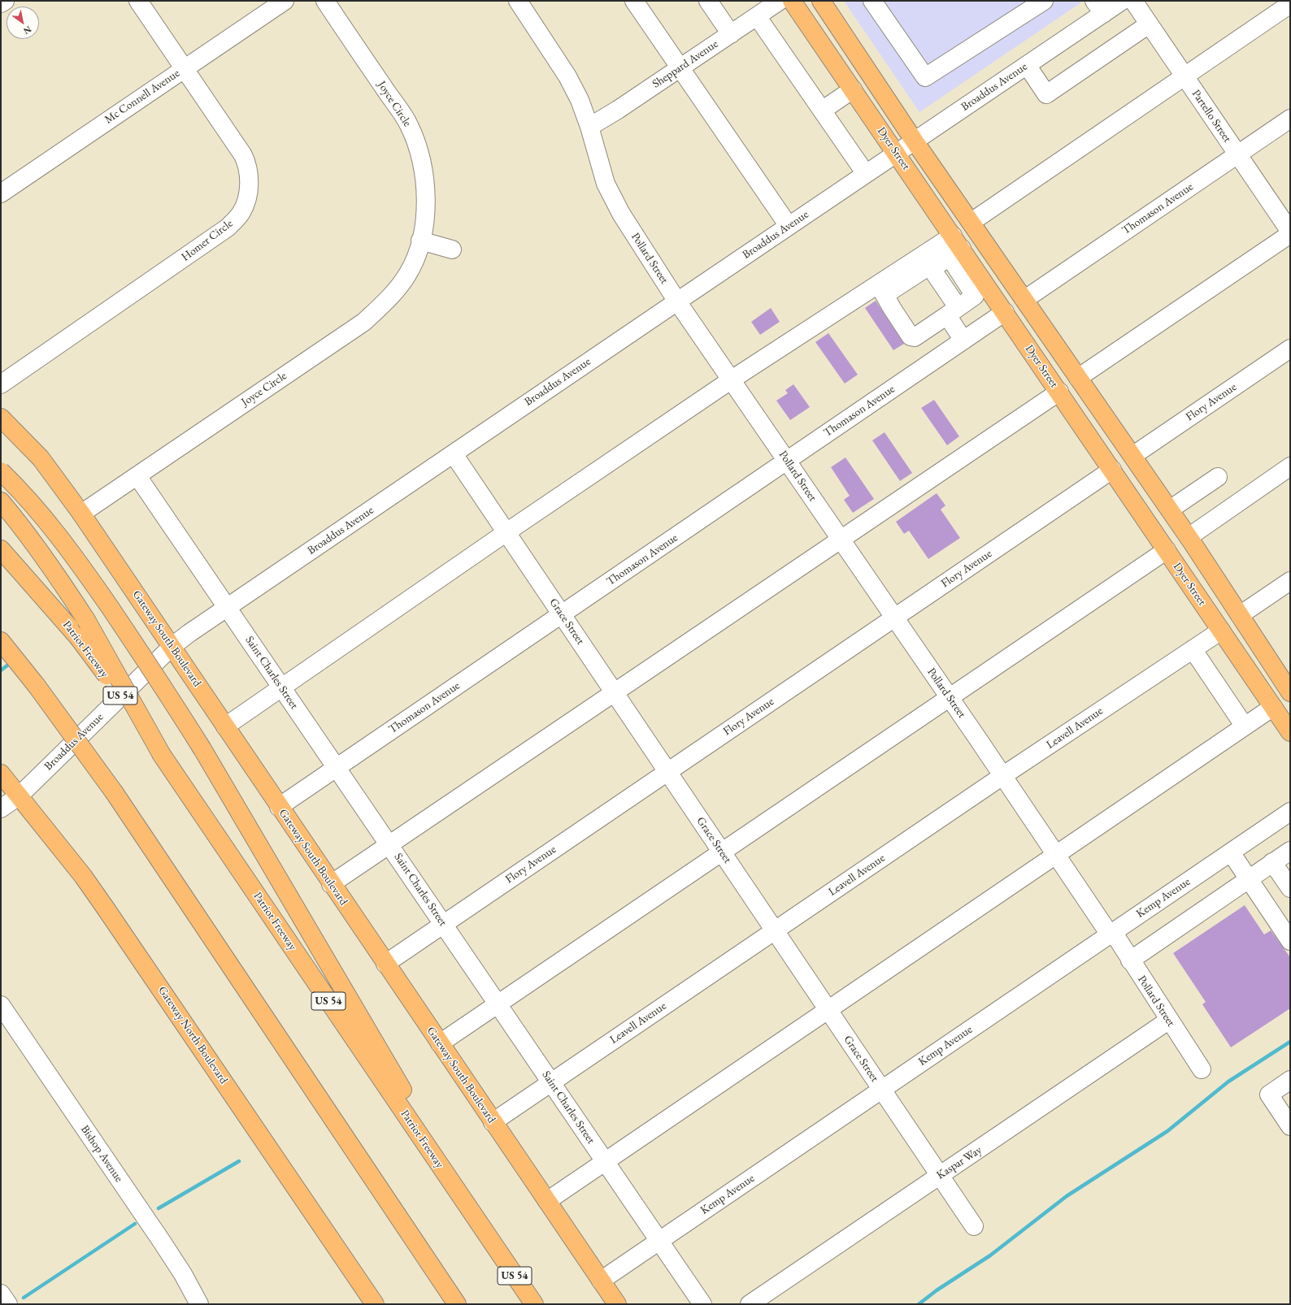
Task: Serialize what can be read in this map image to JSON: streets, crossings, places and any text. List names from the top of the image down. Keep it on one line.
{"streets":{"main road":["Dyer Street","Gateway South Boulevard","Patriot Freeway","US 54","Gateway North Boulevard"],"street":["Sheppard Avenue","Broaddus Avenue","Mc Connell Avenue","Joyce Circle","Partello Street","Thomason Avenue","Homer Circle","Pollard Street","Flory Avenue","Grace Street","Saint Charles Street","Leavell Avenue","Kemp Avenue","Bishop Avenue","Kaspar Way"]},"crossings":[["Sheppard Avenue","Pollard Street"],["Broaddus Avenue","Dyer Street"],["Broaddus Avenue","Pollard Street"],["Broaddus Avenue","Grace Street"],["Broaddus Avenue","Gateway South Boulevard"],["Broaddus Avenue","Saint Charles Street"],["Broaddus Avenue","Gateway North Boulevard"],["Mc Connell Avenue","Homer Circle"],["Joyce Circle","Gateway South Boulevard"],["Joyce Circle","Saint Charles Street"],["Partello Street","Thomason Avenue"],["Dyer Street","Thomason Avenue"],["Dyer Street","Flory Avenue"],["Dyer Street","Leavell Avenue"],["Thomason Avenue","Pollard Street"],["Thomason Avenue","Grace Street"],["Thomason Avenue","Gateway South Boulevard"],["Thomason Avenue","Saint Charles Street"],["Pollard Street","Flory Avenue"],["Pollard Street","Leavell Avenue"],["Pollard Street","Kemp Avenue"],["Pollard Street","Kaspar Way"],["Flory Avenue","Grace Street"],["Flory Avenue","Gateway South Boulevard"],["Flory Avenue","Saint Charles Street"],["Grace Street","Leavell Avenue"],["Grace Street","Kemp Avenue"],["Grace Street","Kaspar Way"],["Gateway South Boulevard","Leavell Avenue"],["Gateway South Boulevard","Kemp Avenue"],["Saint Charles Street","Leavell Avenue"],["Saint Charles Street","Kemp Avenue"]],"north":"bottom right"}
